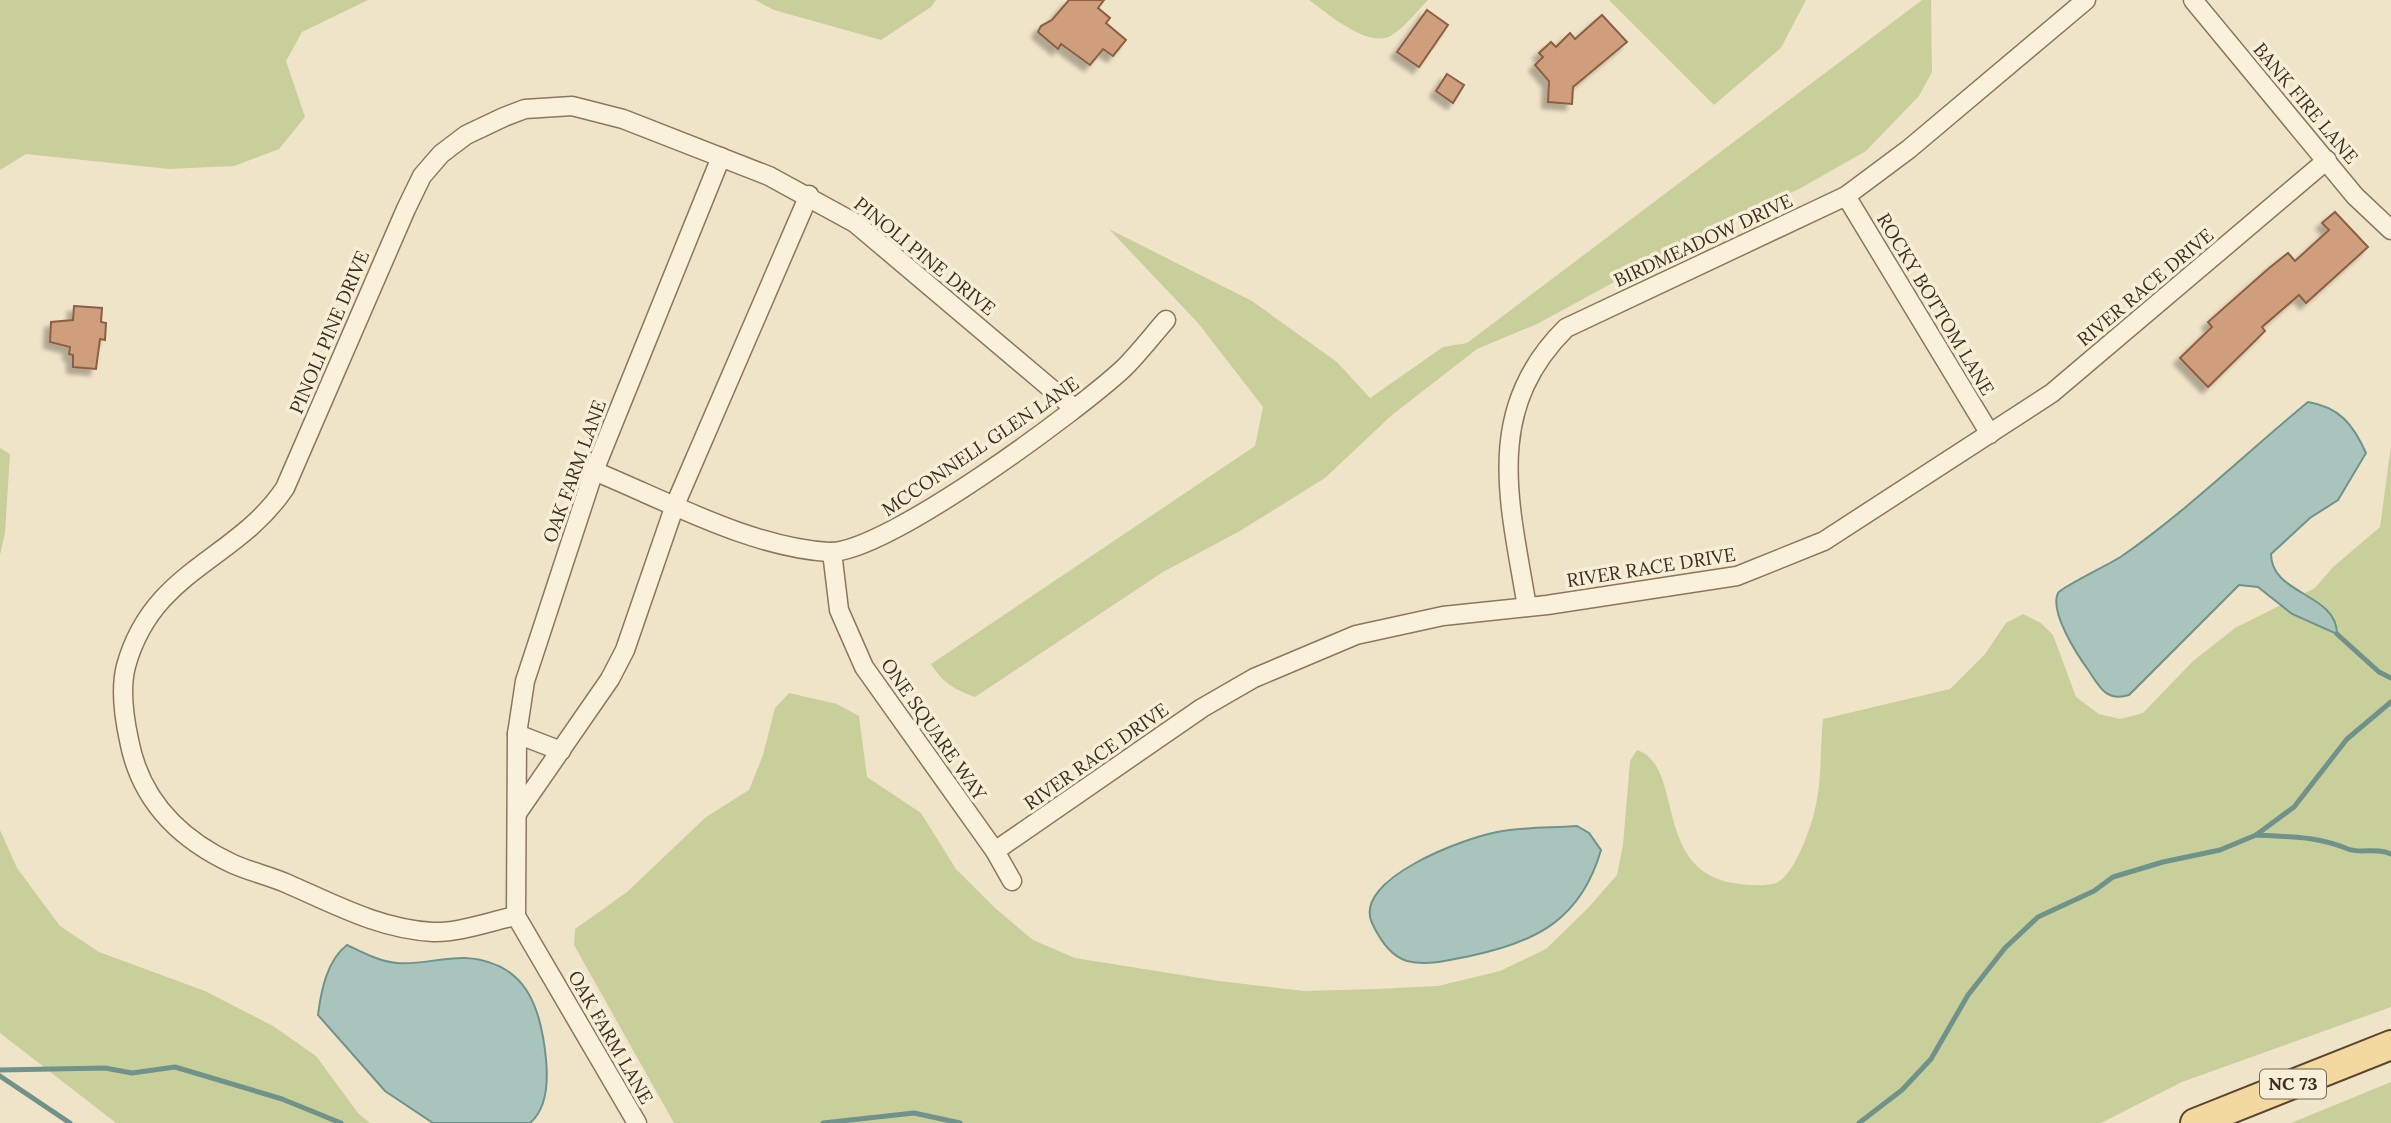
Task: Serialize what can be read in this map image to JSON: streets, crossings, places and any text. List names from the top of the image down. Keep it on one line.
{"streets":{"main road":["NC 73"],"street":["BANK FIRE LANE","BIRDMEADOW DRIVE","PINOLI PINE DRIVE","RIVER RACE DRIVE","ROCKY BOTTOM LANE","MCCONNELL GLEN LANE","OAK FARM LANE","ONE SQUARE WAY"]},"crossings":[["BANK FIRE LANE","RIVER RACE DRIVE"],["BIRDMEADOW DRIVE","RIVER RACE DRIVE"],["BIRDMEADOW DRIVE","ROCKY BOTTOM LANE"],["PINOLI PINE DRIVE","MCCONNELL GLEN LANE"],["PINOLI PINE DRIVE","OAK FARM LANE"],["RIVER RACE DRIVE","ROCKY BOTTOM LANE"],["RIVER RACE DRIVE","ONE SQUARE WAY"],["MCCONNELL GLEN LANE","OAK FARM LANE"],["MCCONNELL GLEN LANE","ONE SQUARE WAY"]]}
